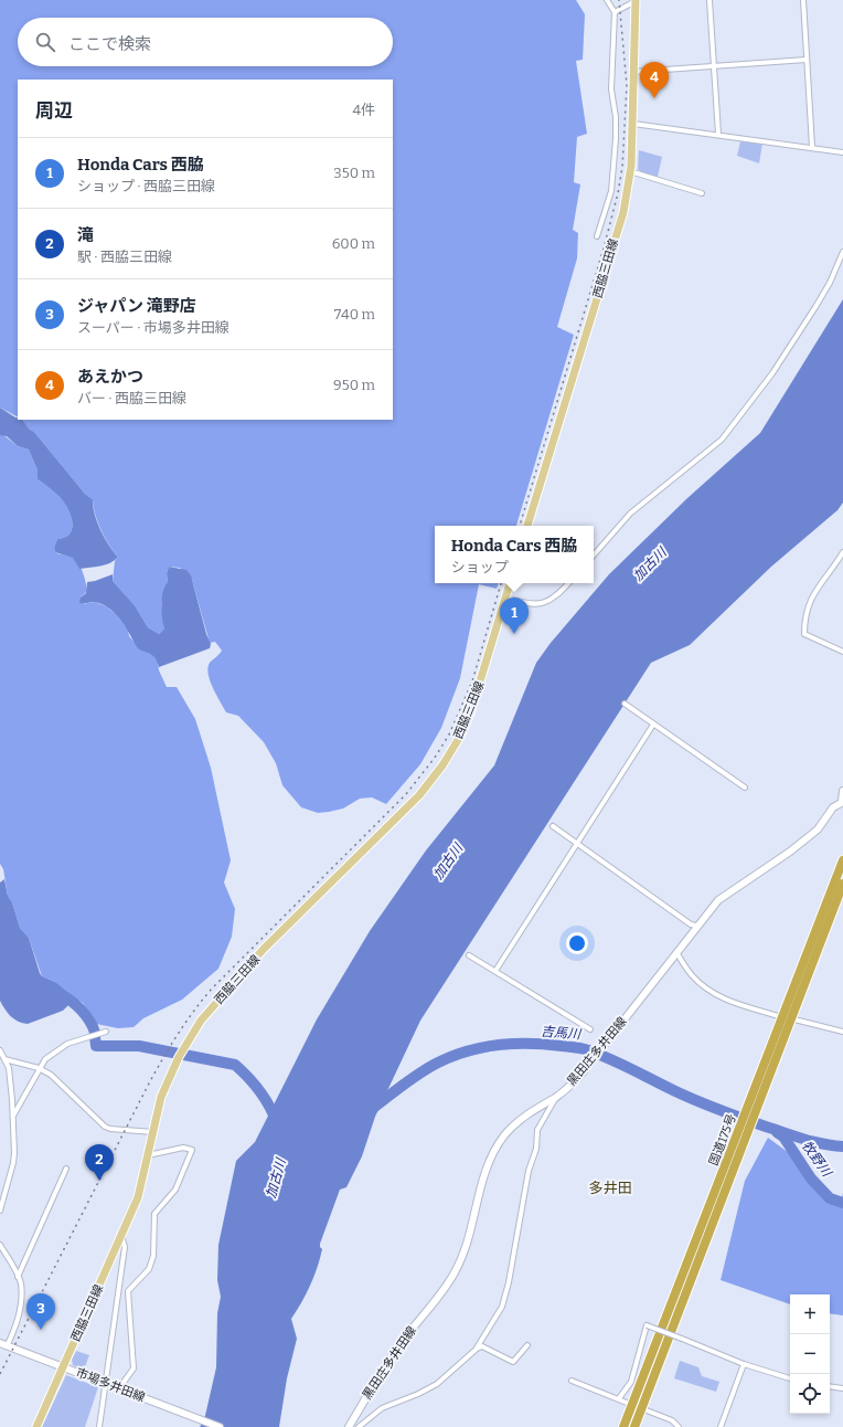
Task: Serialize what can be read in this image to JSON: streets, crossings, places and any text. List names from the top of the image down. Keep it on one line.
{"streets":{"highway":["国道175号"],"main road":["西脇三田線","黒田庄多井田線","市場多井田線"]},"crossings":[["西脇三田線","市場多井田線"]],"districts":["多井田"],"water":["加古川","吉馬川","牧野川"],"page":{"search":"ここで検索","pins":["4","1","2","3"],"heading":["周辺","4件"],"list":[{"mark":"1","name":"Honda Cars 西脇","note":"ショップ · 西脇三田線","value":"350 m"},{"mark":"2","name":"滝","note":"駅 · 西脇三田線","value":"600 m"},{"mark":"3","name":"ジャパン 滝野店","note":"スーパー · 市場多井田線","value":"740 m"},{"mark":"4","name":"あえかつ","note":"バー · 西脇三田線","value":"950 m"}],"popup":["Honda Cars 西脇","ショップ"],"map_buttons":["+","−"]}}
